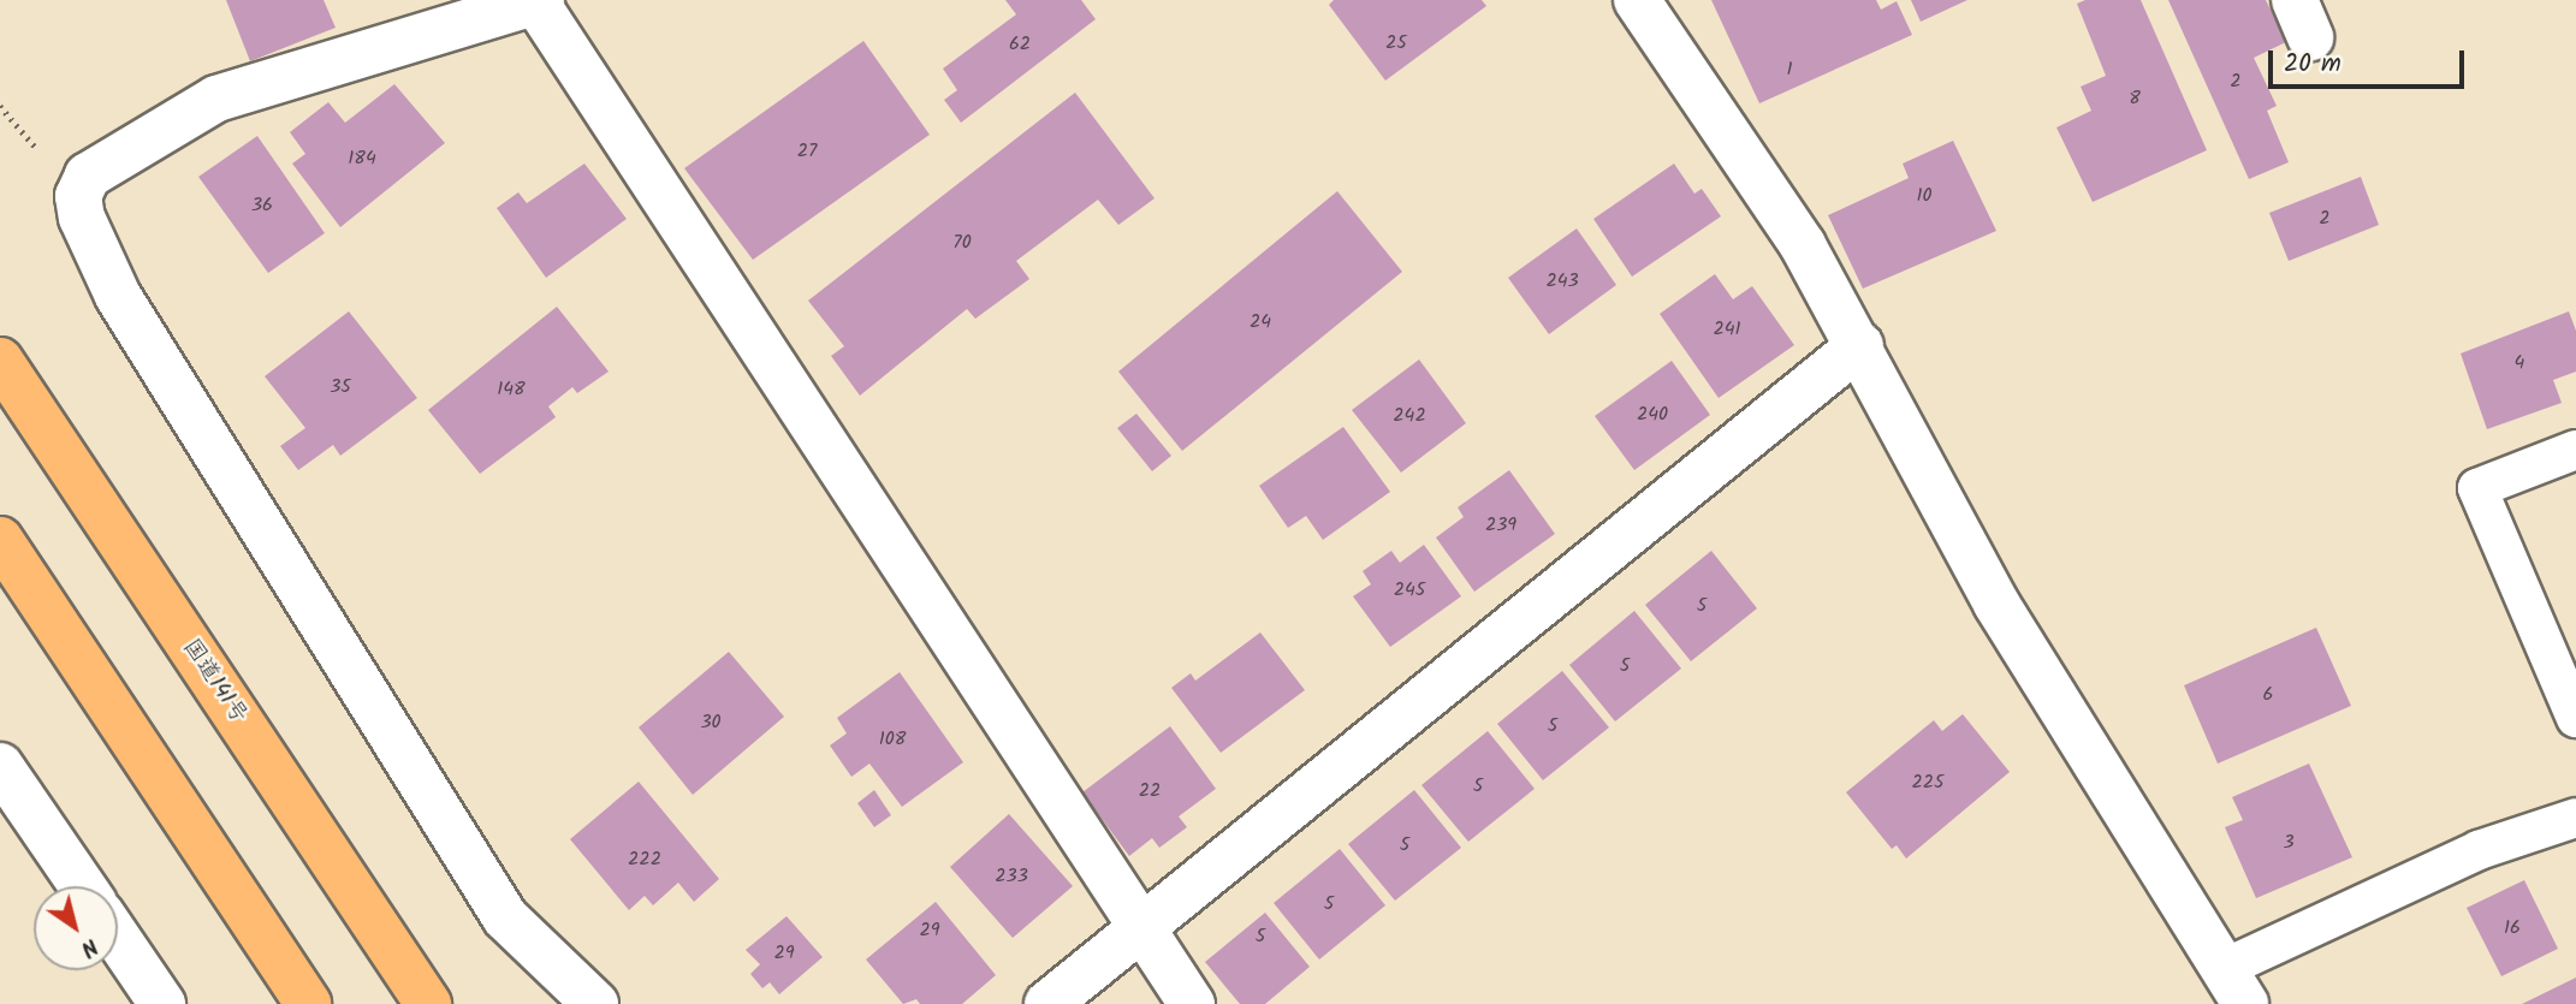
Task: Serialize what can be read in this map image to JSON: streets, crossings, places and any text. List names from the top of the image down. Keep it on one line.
{"streets":{"highway":["国道141号"]},"house_numbers":["25","62","1","2","8","27","184","10","36","2","70","243","24","241","4","35","148","240","242","239","245","5","5","6","30","5","108","225","5","22","3","5","222","233","5","16","29","5","29"],"scale_bar":"20 m","north":"bottom right"}
